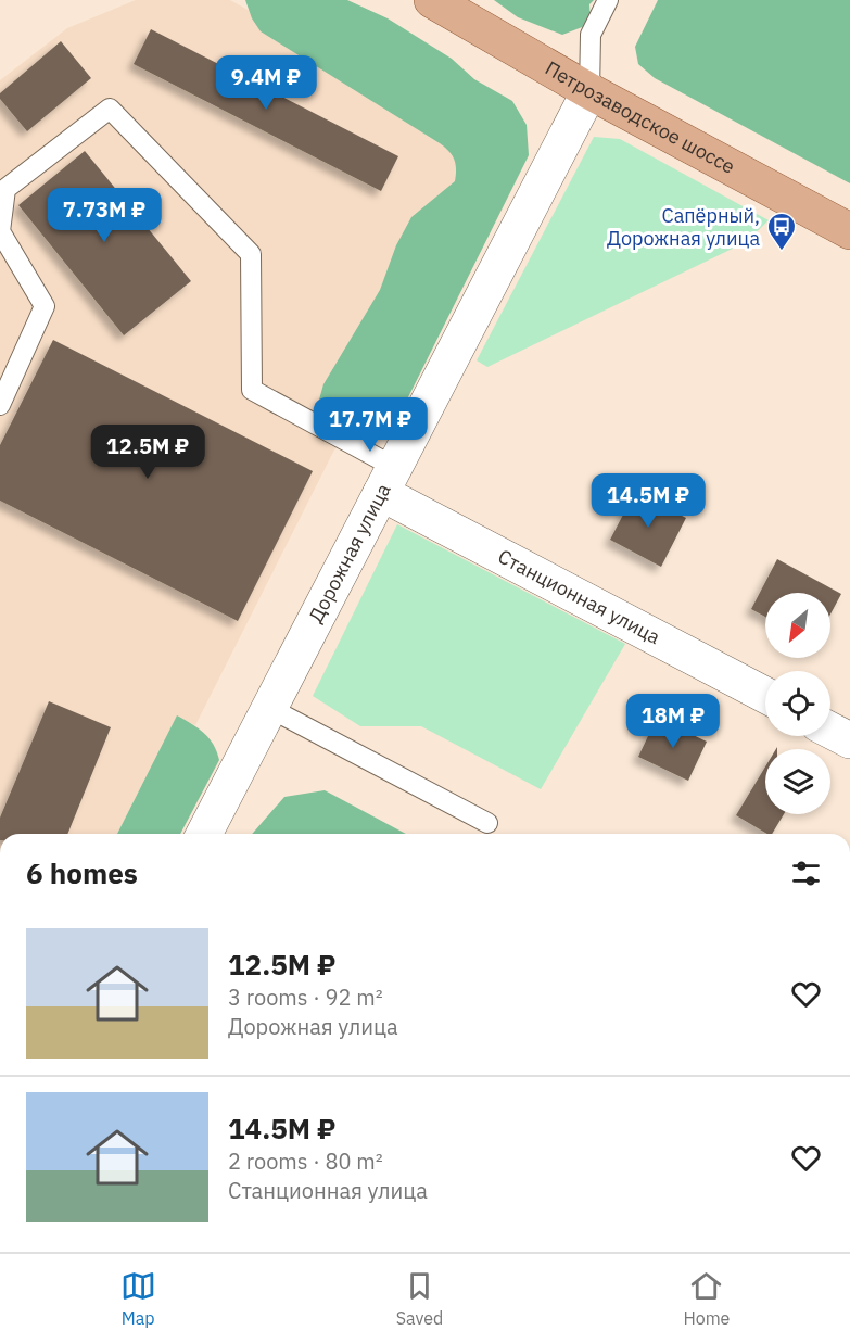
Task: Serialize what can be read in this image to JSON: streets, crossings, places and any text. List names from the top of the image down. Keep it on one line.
{"streets":{"main road":["Петрозаводское шоссе"],"street":["Дорожная улица","Станционная улица"]},"crossings":[["Петрозаводское шоссе","Дорожная улица"],["Дорожная улица","Станционная улица"]],"places":{"bus stop":["Сапёрный, Дорожная улица"]},"north":"bottom left","page":{"price":["9.4M ₽","7.73M ₽","17.7M ₽","12.5M ₽","14.5M ₽","18M ₽"],"heading":"6 homes","list":[{"name":"12.5M ₽","note":"3 rooms · 92 m² · Дорожная улица"},{"name":"14.5M ₽","note":"2 rooms · 80 m² · Станционная улица"}],"tabs":["Map","Saved","Home"]}}
